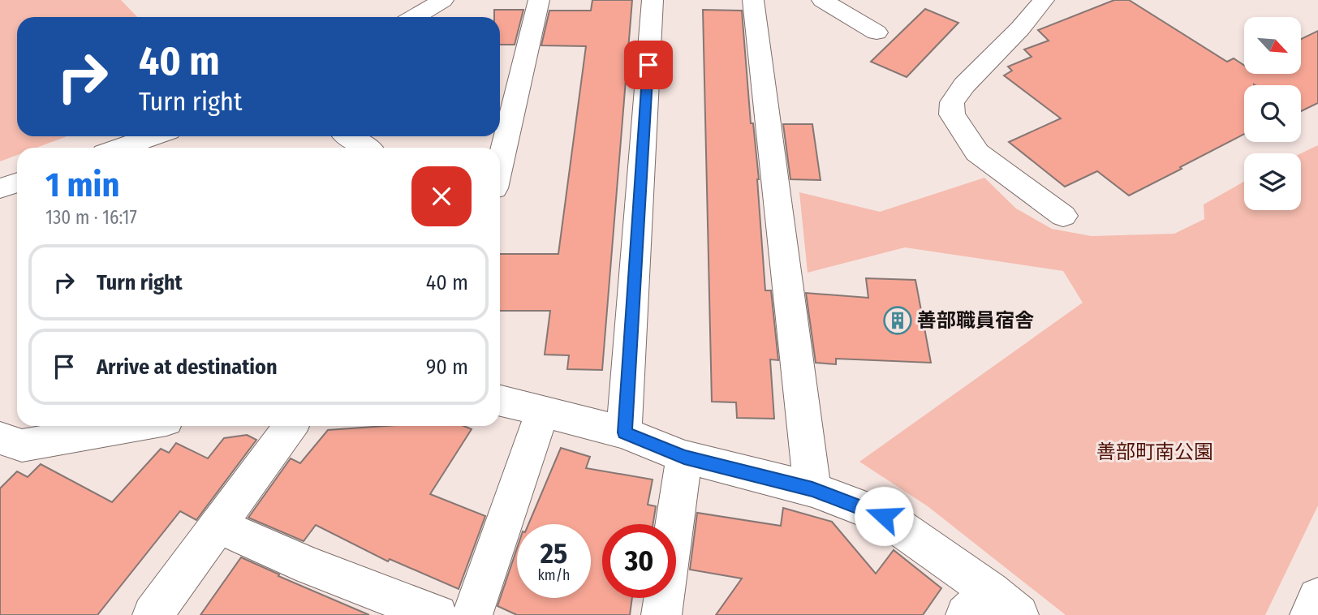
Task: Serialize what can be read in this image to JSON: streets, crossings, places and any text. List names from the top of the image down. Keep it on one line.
{"parks":["善部町南公園"],"places":{"building":["善部職員宿舎"]},"north":"bottom right","page":{"turn":["40 m","Turn right"],"heading":["1 min","130 m · 16:17"],"list":[{"name":"Turn right","value":"40 m"},{"name":"Arrive at destination","value":"90 m"}],"speed":"25 km/h","limit":"30"}}
